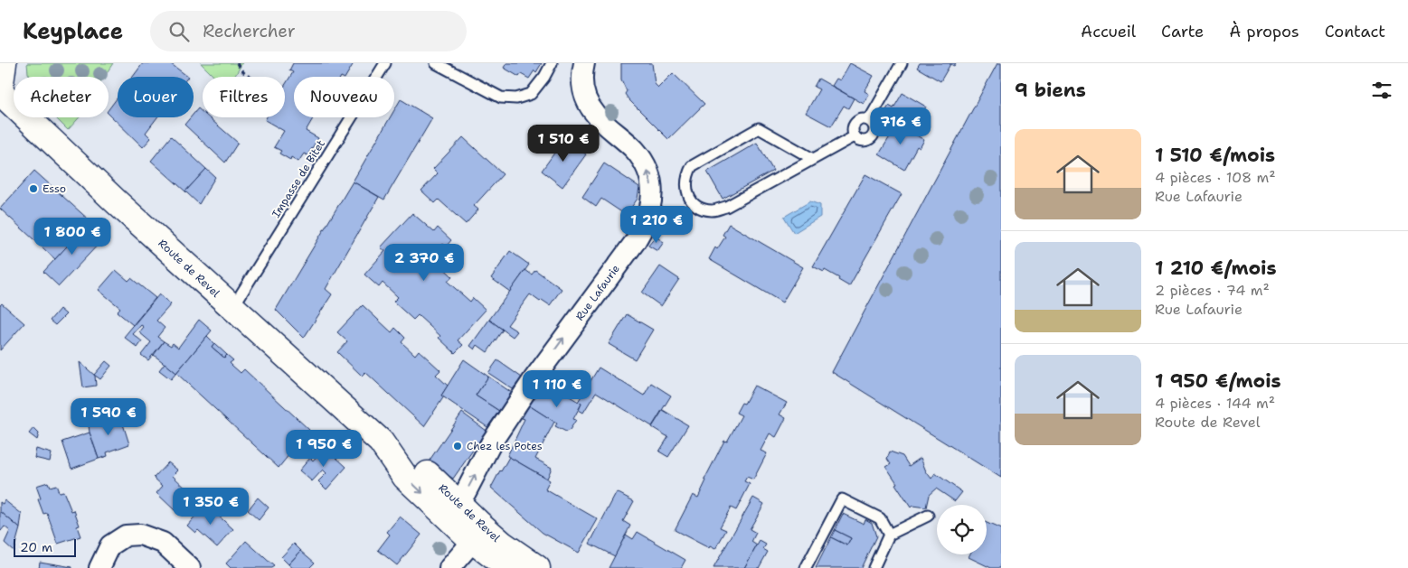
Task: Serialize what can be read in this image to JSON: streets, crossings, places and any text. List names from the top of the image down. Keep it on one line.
{"streets":{"main road":["Route de Revel"],"street":["Rue Lafaurie"],"lane":["Impasse de Bitet"]},"crossings":[["Impasse de Bitet","Route de Revel"],["Route de Revel","Rue Lafaurie"]],"one_way":["Rue Lafaurie"],"places":["Esso","Chez les Potes"],"scale_bar":"20 m","page":{"header":"Keyplace","search":"Rechercher","nav":["Accueil","Carte","À propos","Contact"],"heading":"9 biens","chip":["Acheter","Louer","Filtres","Nouveau"],"price":["716 €","1 510 €","1 210 €","1 800 €","2 370 €","1 110 €","1 590 €","1 950 €","1 350 €"],"list":[{"name":"1 510 €/mois","note":"4 pièces · 108 m² · Rue Lafaurie"},{"name":"1 210 €/mois","note":"2 pièces · 74 m² · Rue Lafaurie"},{"name":"1 950 €/mois","note":"4 pièces · 144 m² · Route de Revel"}],"scale":"20 m"}}
